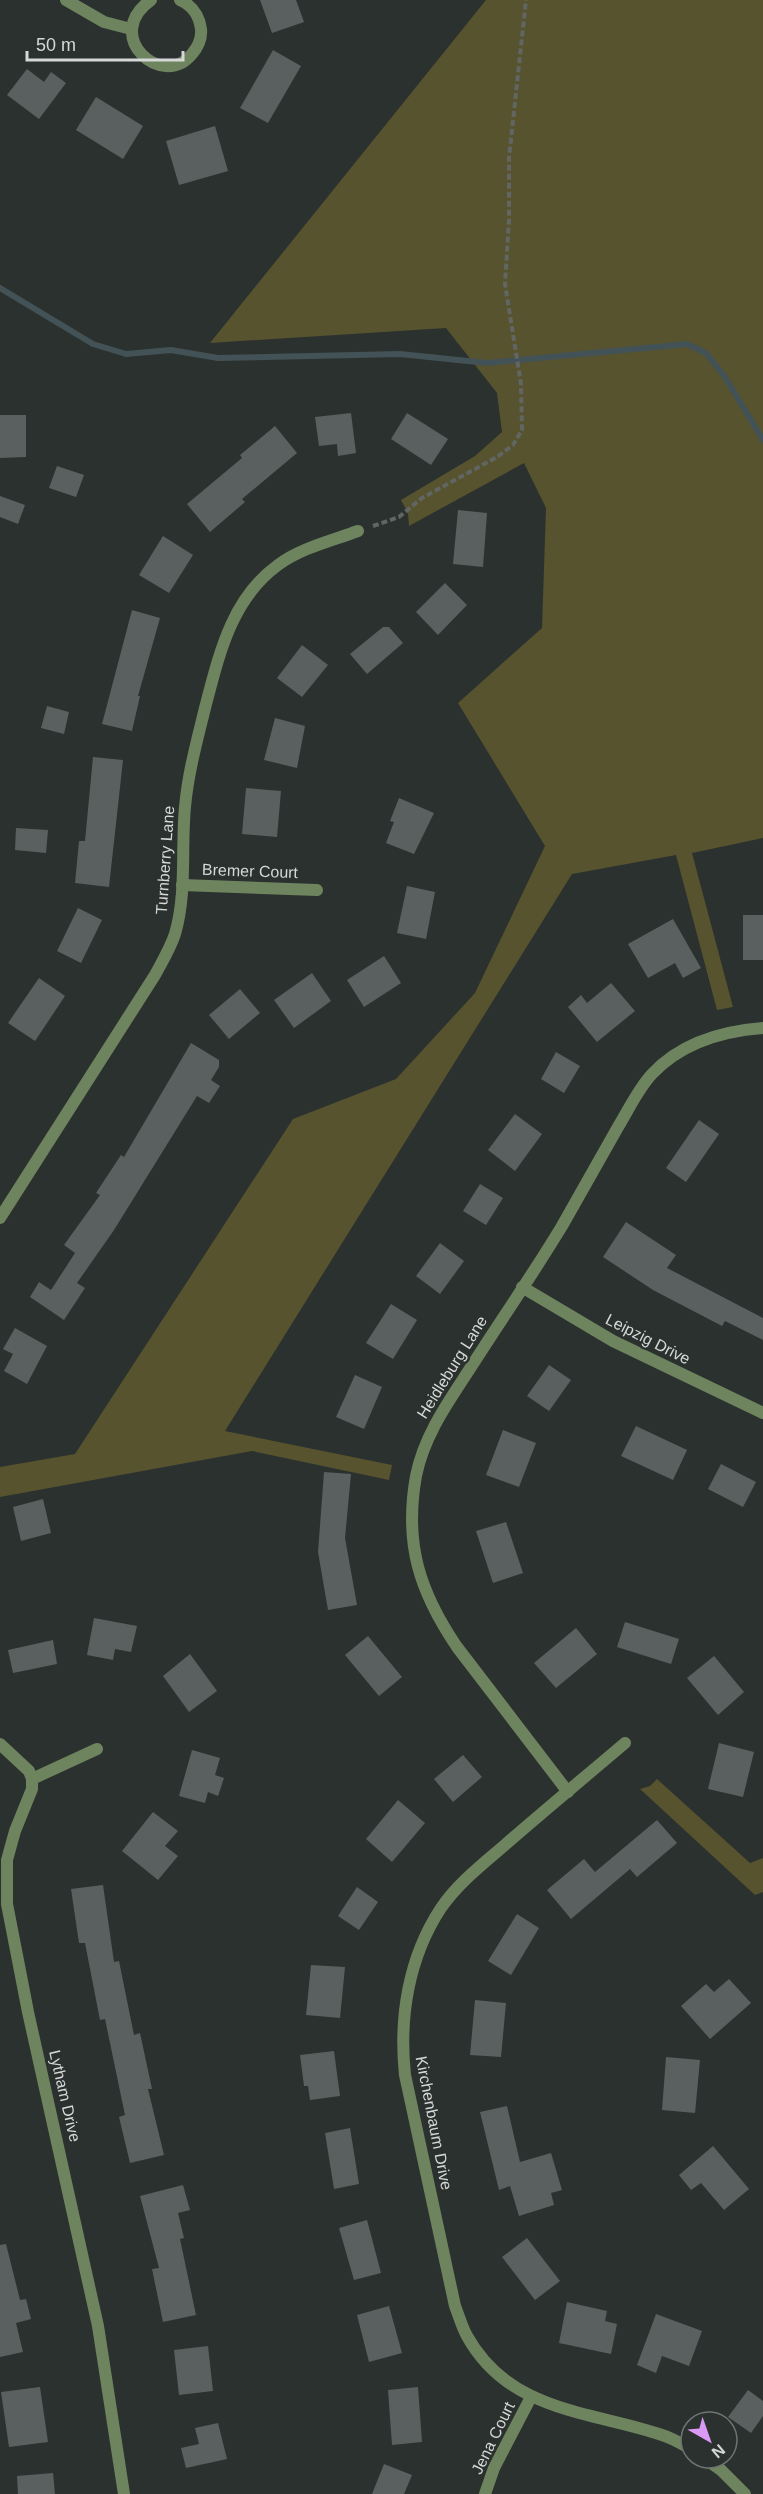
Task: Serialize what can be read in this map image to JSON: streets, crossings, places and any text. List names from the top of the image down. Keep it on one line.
{"streets":{"street":["Turnberry Lane","Bremer Court","Leipzig Drive","Heidleburg Lane","Lytham Drive","Kirchenbaum Drive","Jena Court"]},"crossings":[["Turnberry Lane","Bremer Court"],["Leipzig Drive","Heidleburg Lane"],["Heidleburg Lane","Kirchenbaum Drive"],["Kirchenbaum Drive","Jena Court"]],"scale_bar":"50 m","north":"bottom right"}
